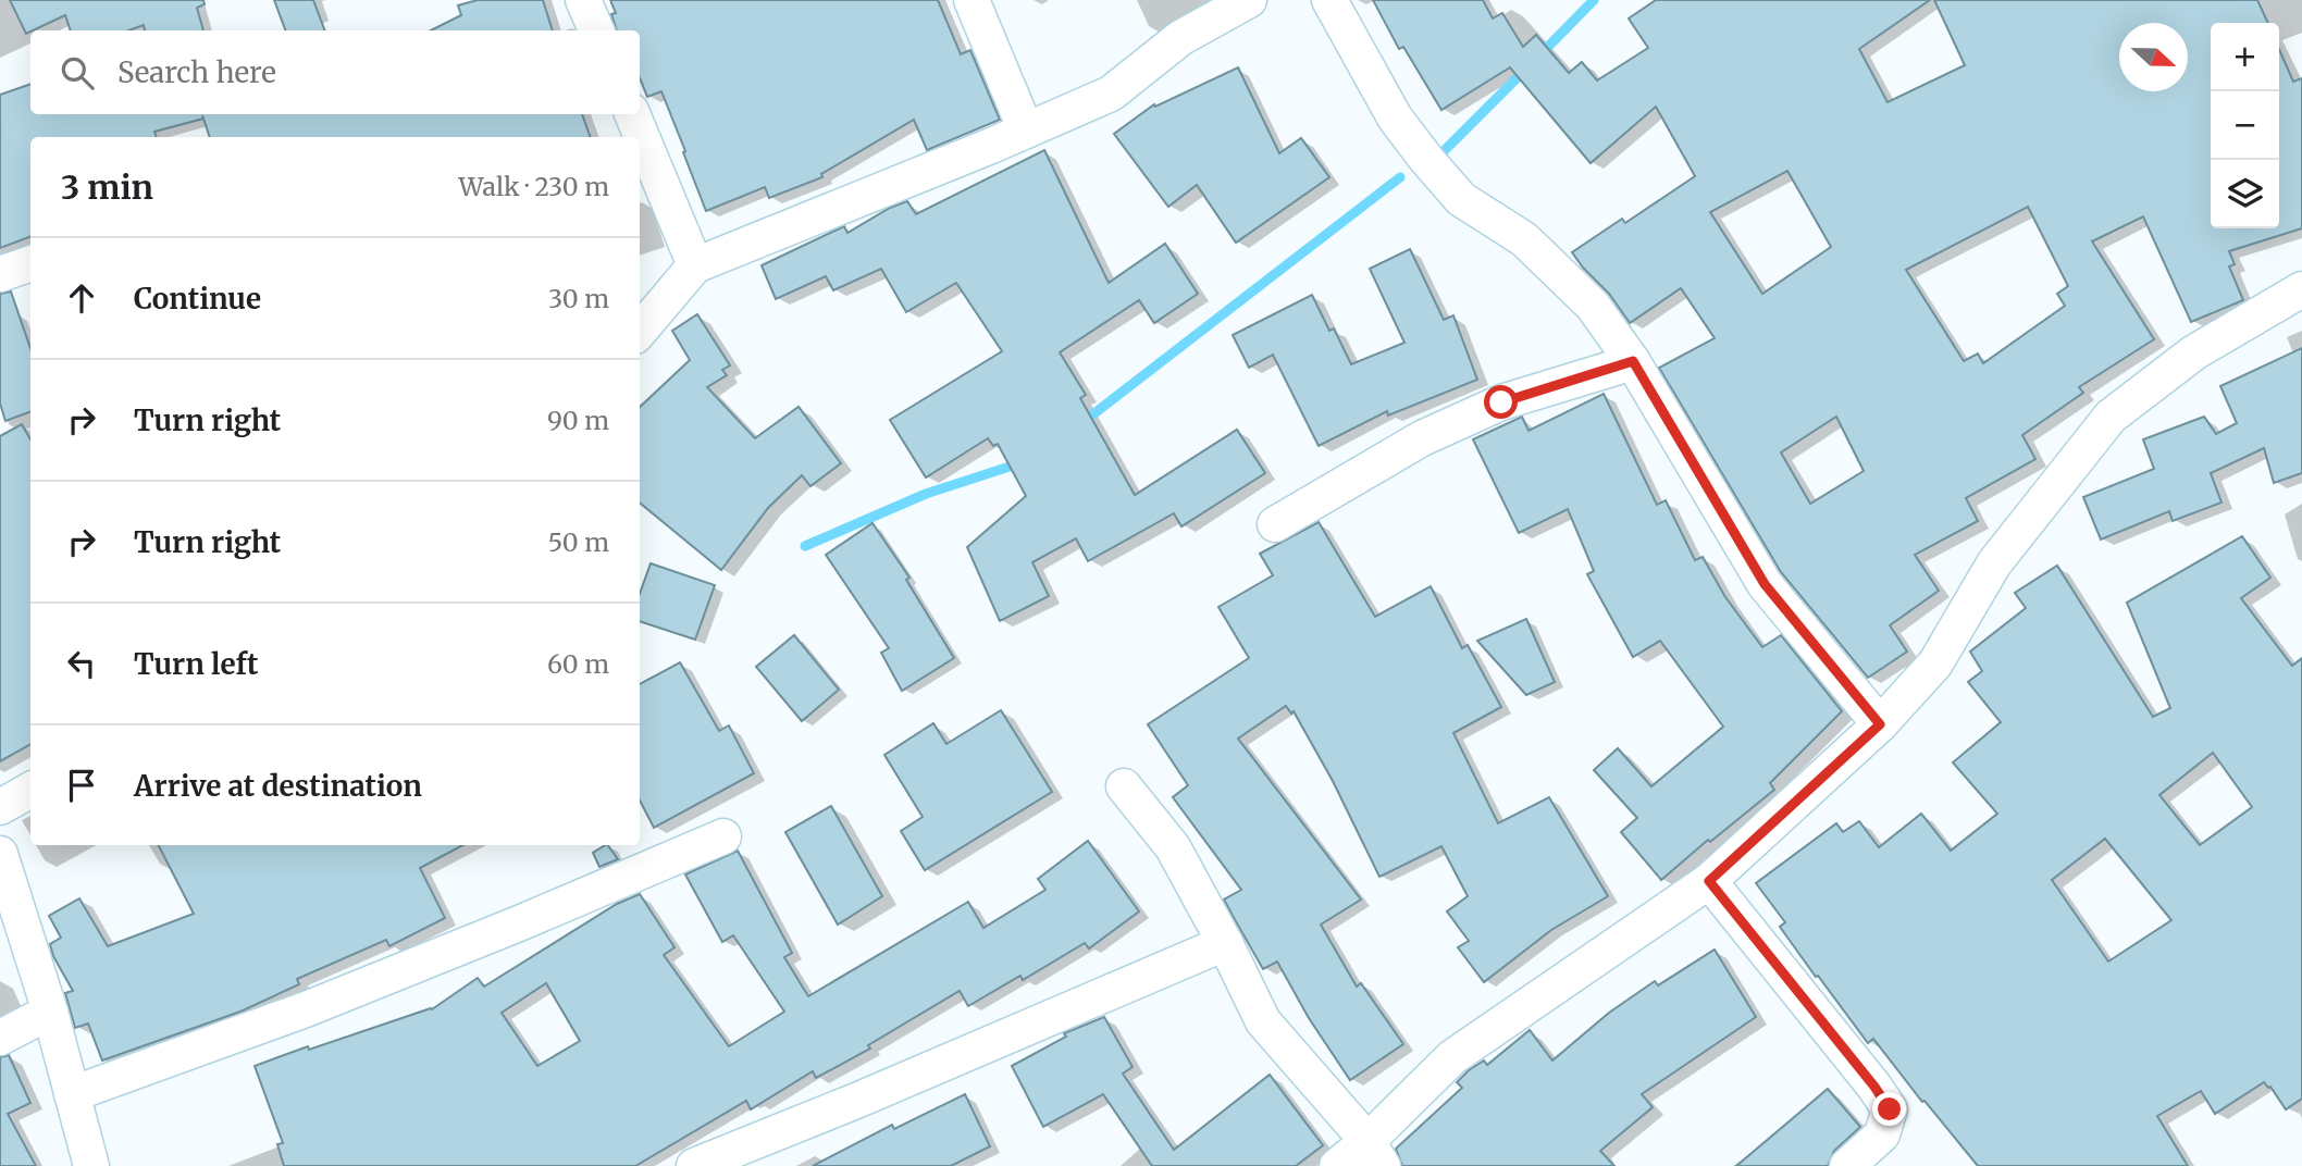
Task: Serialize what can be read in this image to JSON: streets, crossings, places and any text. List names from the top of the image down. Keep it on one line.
{"north":"right","page":{"map_buttons":["+","−"],"search":"Search here","heading":["3 min","Walk · 230 m"],"list":[["Continue","30 m"],["Turn right","90 m"],["Turn right","50 m"],["Turn left","60 m"],"Arrive at destination"]}}
